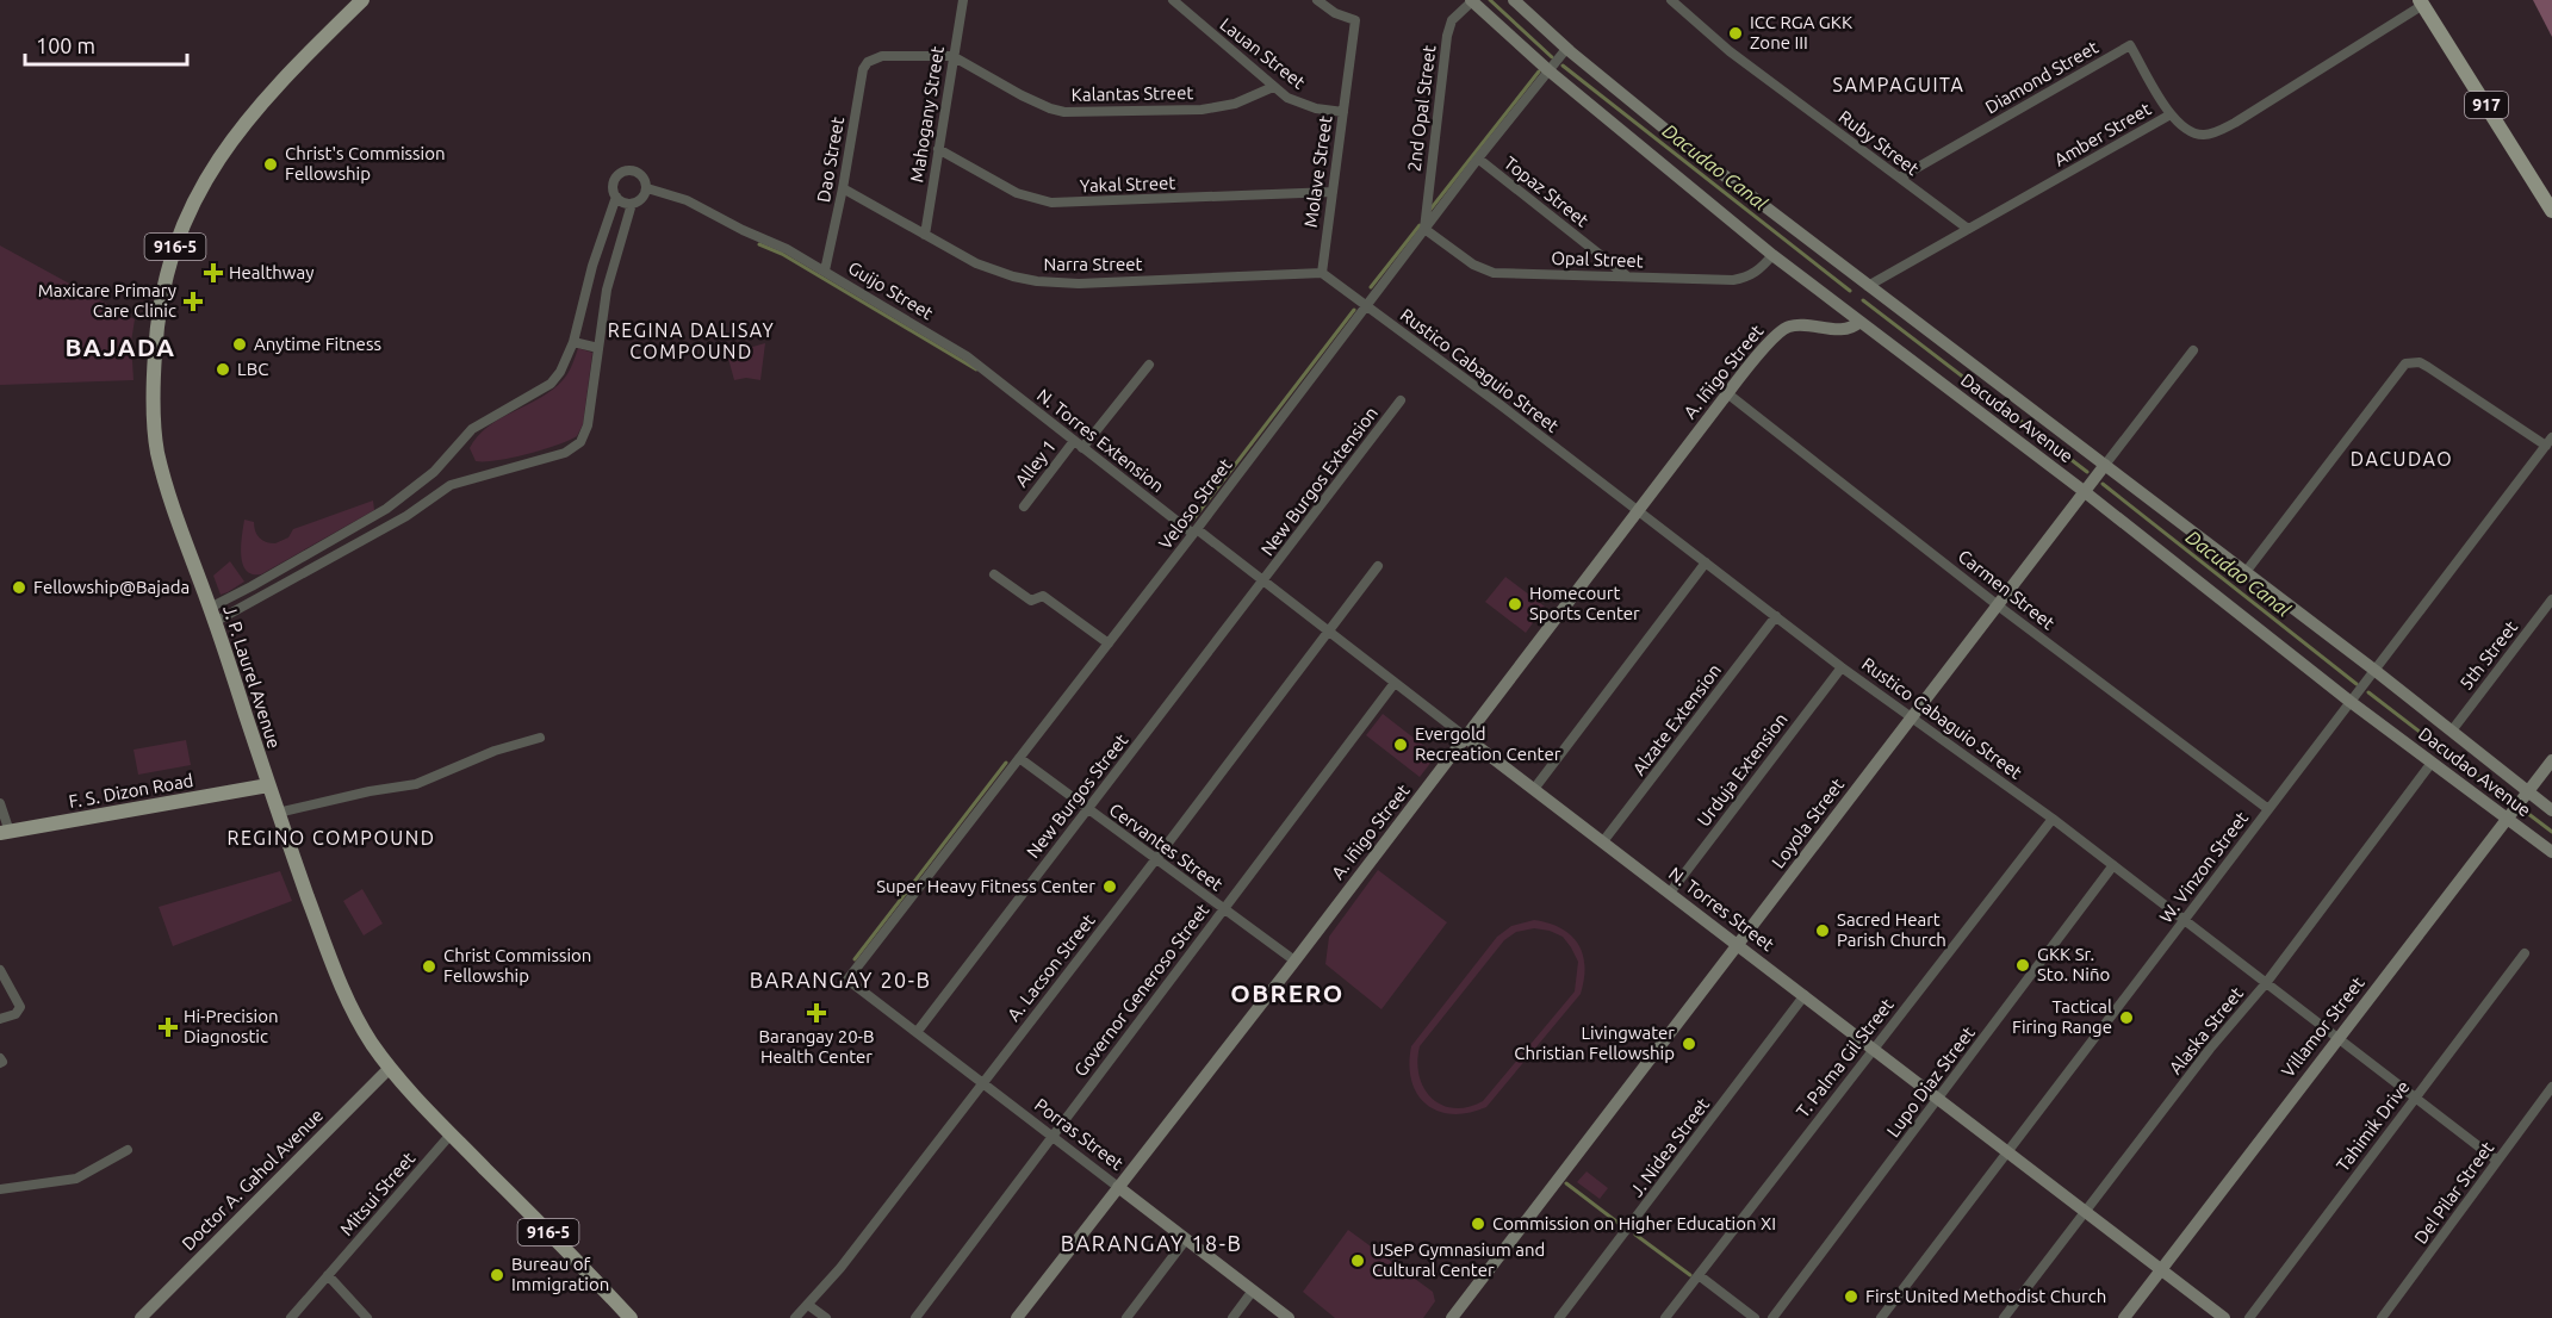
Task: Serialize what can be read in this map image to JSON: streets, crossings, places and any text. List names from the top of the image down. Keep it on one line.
{"streets":{"main road":["917","916-5","A. Iñigo Street","Dacudao Avenue","J. P. Laurel Avenue","F. S. Dizon Road","Loyola Street","N. Torres Street","Villamor Street","Porras Street","Doctor A. Gahol Avenue"],"street":["Lauan Street","Diamond Street","Kalantas Street","2nd Opal Street","Mahogany Street","Amber Street","Ruby Street","Dao Street","Molave Street","Yakal Street","Topaz Street","Opal Street","Narra Street","Guijo Street","Rustico Cabaguio Street","N. Torres Extension","Alley 1","New Burgos Extension","Veloso Street","Carmen Street","5th Street","Alzate Extension","Urduja Extension","New Burgos Street","Cervantes Street","W. Vinzon Street","A. Lacson Street","Governor Generoso Street","Alaska Street","T. Palma Gil Street","Lupo Diaz Street","Tahimik Drive","J. Nidea Street","Del Pilar Street","Mitsui Street"]},"crossings":[["Lauan Street","Kalantas Street"],["Lauan Street","Molave Street"],["Diamond Street","Amber Street"],["Diamond Street","Ruby Street"],["Kalantas Street","Mahogany Street"],["Kalantas Street","Dao Street"],["917","Amber Street"],["2nd Opal Street","Opal Street"],["2nd Opal Street","Dacudao Avenue"],["2nd Opal Street","Veloso Street"],["Mahogany Street","Yakal Street"],["Mahogany Street","Narra Street"],["Amber Street","Ruby Street"],["Amber Street","Dacudao Avenue"],["Dao Street","Narra Street"],["Dao Street","Guijo Street"],["Molave Street","Yakal Street"],["Molave Street","Narra Street"],["Topaz Street","Opal Street"],["Topaz Street","Veloso Street"],["Opal Street","Dacudao Avenue"],["Opal Street","Veloso Street"],["Guijo Street","N. Torres Extension"],["Rustico Cabaguio Street","A. Iñigo Street"],["Rustico Cabaguio Street","Veloso Street"],["Rustico Cabaguio Street","Alzate Extension"],["Rustico Cabaguio Street","Urduja Extension"],["Rustico Cabaguio Street","Loyola Street"],["Rustico Cabaguio Street","W. Vinzon Street"],["Rustico Cabaguio Street","Villamor Street"],["Rustico Cabaguio Street","Alaska Street"],["Rustico Cabaguio Street","T. Palma Gil Street"],["Rustico Cabaguio Street","Lupo Diaz Street"],["Rustico Cabaguio Street","Tahimik Drive"],["Rustico Cabaguio Street","Del Pilar Street"],["A. Iñigo Street","Dacudao Avenue"],["A. Iñigo Street","Carmen Street"],["A. Iñigo Street","Cervantes Street"],["A. Iñigo Street","N. Torres Street"],["A. Iñigo Street","Porras Street"],["Dacudao Avenue","Veloso Street"],["Dacudao Avenue","5th Street"],["Dacudao Avenue","Loyola Street"],["Dacudao Avenue","W. Vinzon Street"],["Dacudao Avenue","Villamor Street"],["Dacudao Avenue","Alaska Street"],["N. Torres Extension","Alley 1"],["N. Torres Extension","Veloso Street"],["N. Torres Extension","N. Torres Street"],["New Burgos Extension","New Burgos Street"],["New Burgos Extension","N. Torres Street"],["Veloso Street","Cervantes Street"],["Veloso Street","N. Torres Street"],["Veloso Street","Porras Street"],["Carmen Street","Loyola Street"],["Carmen Street","W. Vinzon Street"],["J. P. Laurel Avenue","F. S. Dizon Road"],["J. P. Laurel Avenue","Doctor A. Gahol Avenue"],["J. P. Laurel Avenue","Mitsui Street"],["Alzate Extension","N. Torres Street"],["Urduja Extension","N. Torres Street"],["New Burgos Street","Cervantes Street"],["New Burgos Street","N. Torres Street"],["New Burgos Street","Porras Street"],["Loyola Street","N. Torres Street"],["Cervantes Street","A. Lacson Street"],["Cervantes Street","Governor Generoso Street"],["W. Vinzon Street","N. Torres Street"],["N. Torres Street","A. Lacson Street"],["N. Torres Street","Governor Generoso Street"],["N. Torres Street","Villamor Street"],["N. Torres Street","Alaska Street"],["N. Torres Street","T. Palma Gil Street"],["N. Torres Street","Lupo Diaz Street"],["N. Torres Street","J. Nidea Street"],["A. Lacson Street","Porras Street"],["Governor Generoso Street","Porras Street"]],"districts":["SAMPAGUITA","REGINA DALISAY COMPOUND","BAJADA","DACUDAO","REGINO COMPOUND","BARANGAY 20-B","OBRERO","BARANGAY 18-B"],"water":["Dacudao Canal"],"places":{"other":["ICC RGA GKK Zone III","Christ's Commission Fellowship","Anytime Fitness","LBC","Fellowship@Bajada","Homecourt Sports Center","Evergold Recreation Center","Super Heavy Fitness Center","Sacred Heart Parish Church","GKK Sr. Sto. Niño","Christ Commission Fellowship","Tactical Firing Range","Livingwater Christian Fellowship","Commission on Higher Education XI","USeP Gymnasium and Cultural Center","Bureau of Immigration","First United Methodist Church"],"health":["Healthway","Maxicare Primary Care Clinic","Barangay 20-B Health Center","Hi-Precision Diagnostic"]},"scale_bar":"100 m"}
